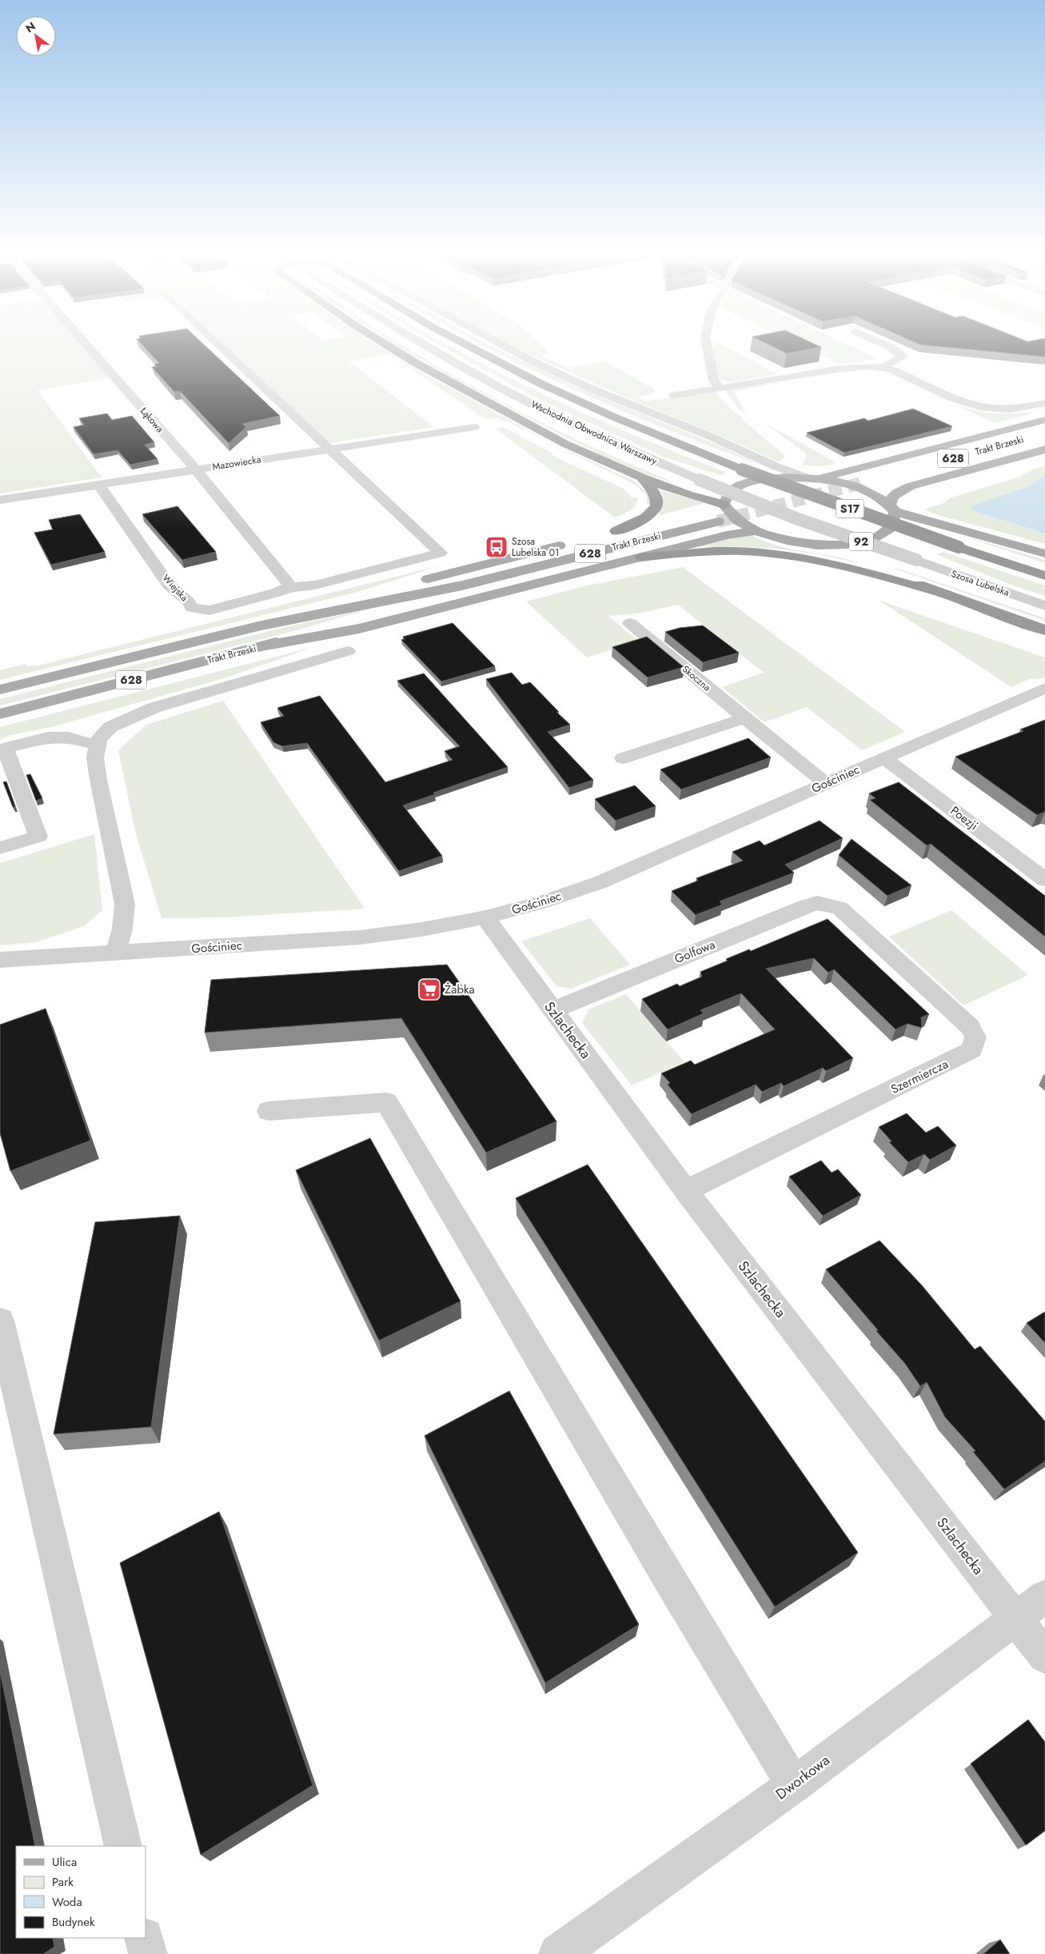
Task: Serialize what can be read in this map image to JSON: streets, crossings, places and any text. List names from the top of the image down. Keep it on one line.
{"streets":{"highway":["S17","Szosa Lubelska"],"main road":["Trakt Brzeski","628","92"],"street":["Łąkowa","Wschodnia Obwodnica Warszawy","Mazowiecka","Wiejska","Skoczna","Gościniec","Poezji","Golfowa","Szlachecka","Szermiercza","Dworkowa"]},"crossings":[["Łąkowa","Mazowiecka"],["Łąkowa","Wiejska"],["Wschodnia Obwodnica Warszawy","Szosa Lubelska"],["Mazowiecka","Wiejska"],["Skoczna","Gościniec"],["Gościniec","Poezji"],["Gościniec","Szlachecka"],["Golfowa","Szlachecka"],["Golfowa","Szermiercza"],["Szlachecka","Szermiercza"],["Szlachecka","Dworkowa"]],"places":{"bus stop":["Szosa Lubelska 01"],"supermarket":["Żabka"]},"legend":["Ulica","Park","Woda","Budynek"],"north":"top left"}
